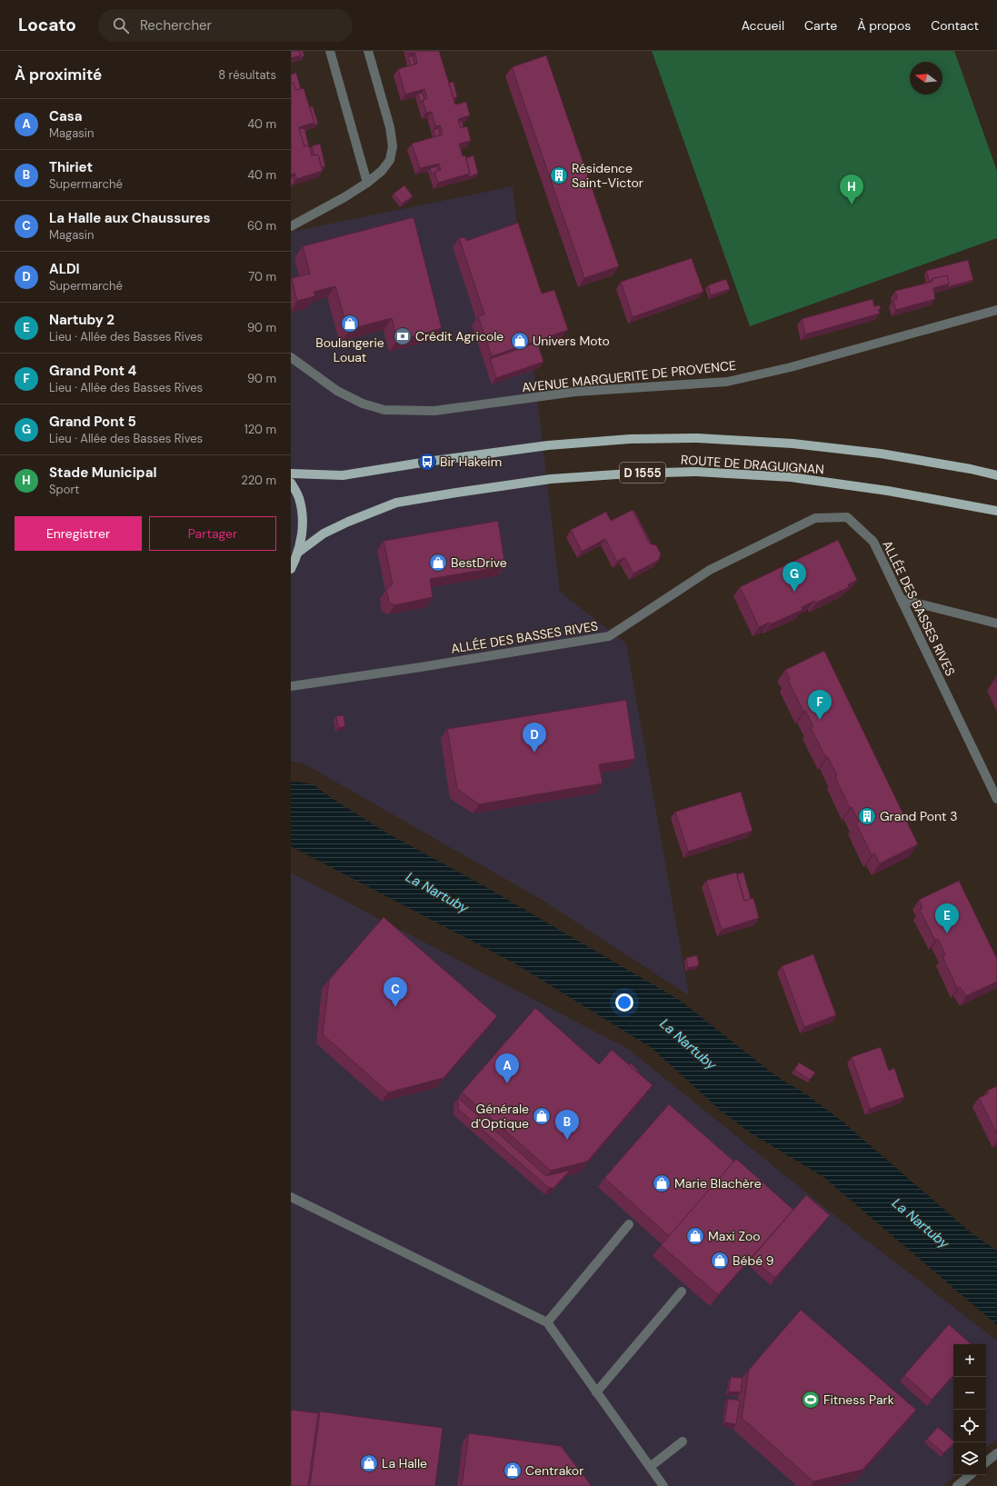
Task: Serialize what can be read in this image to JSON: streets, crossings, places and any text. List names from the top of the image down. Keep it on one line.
{"streets":{"main road":["ROUTE DE DRAGUIGNAN","D 1555"],"street":["AVENUE MARGUERITE DE PROVENCE","ALLÉE DES BASSES RIVES"]},"water":["La Nartuby"],"places":{"building":["Résidence Saint-Victor","Grand Pont 3"],"shop":["Boulangerie Louat","Univers Moto","BestDrive","Générale d'Optique","Marie Blachère","Maxi Zoo","Bébé 9","La Halle","Centrakor"],"bank":["Crédit Agricole"],"bus stop":["Bir Hakeim"],"sports":["Fitness Park"]},"north":"left","page":{"header":"Locato","search":"Rechercher","nav":["Accueil","Carte","À propos","Contact"],"heading":["À proximité","8 résultats"],"list":[{"mark":"A","name":"Casa","note":"Magasin","value":"40 m"},{"mark":"B","name":"Thiriet","note":"Supermarché","value":"40 m"},{"mark":"C","name":"La Halle aux Chaussures","note":"Magasin","value":"60 m"},{"mark":"D","name":"ALDI","note":"Supermarché","value":"70 m"},{"mark":"E","name":"Nartuby 2","note":"Lieu · Allée des Basses Rives","value":"90 m"},{"mark":"F","name":"Grand Pont 4","note":"Lieu · Allée des Basses Rives","value":"90 m"},{"mark":"G","name":"Grand Pont 5","note":"Lieu · Allée des Basses Rives","value":"120 m"},{"mark":"H","name":"Stade Municipal","note":"Sport","value":"220 m"}],"pins":["H","G","F","D","E","C","A","B"],"buttons":["Enregistrer","Partager"],"map_buttons":["+","−"]}}
